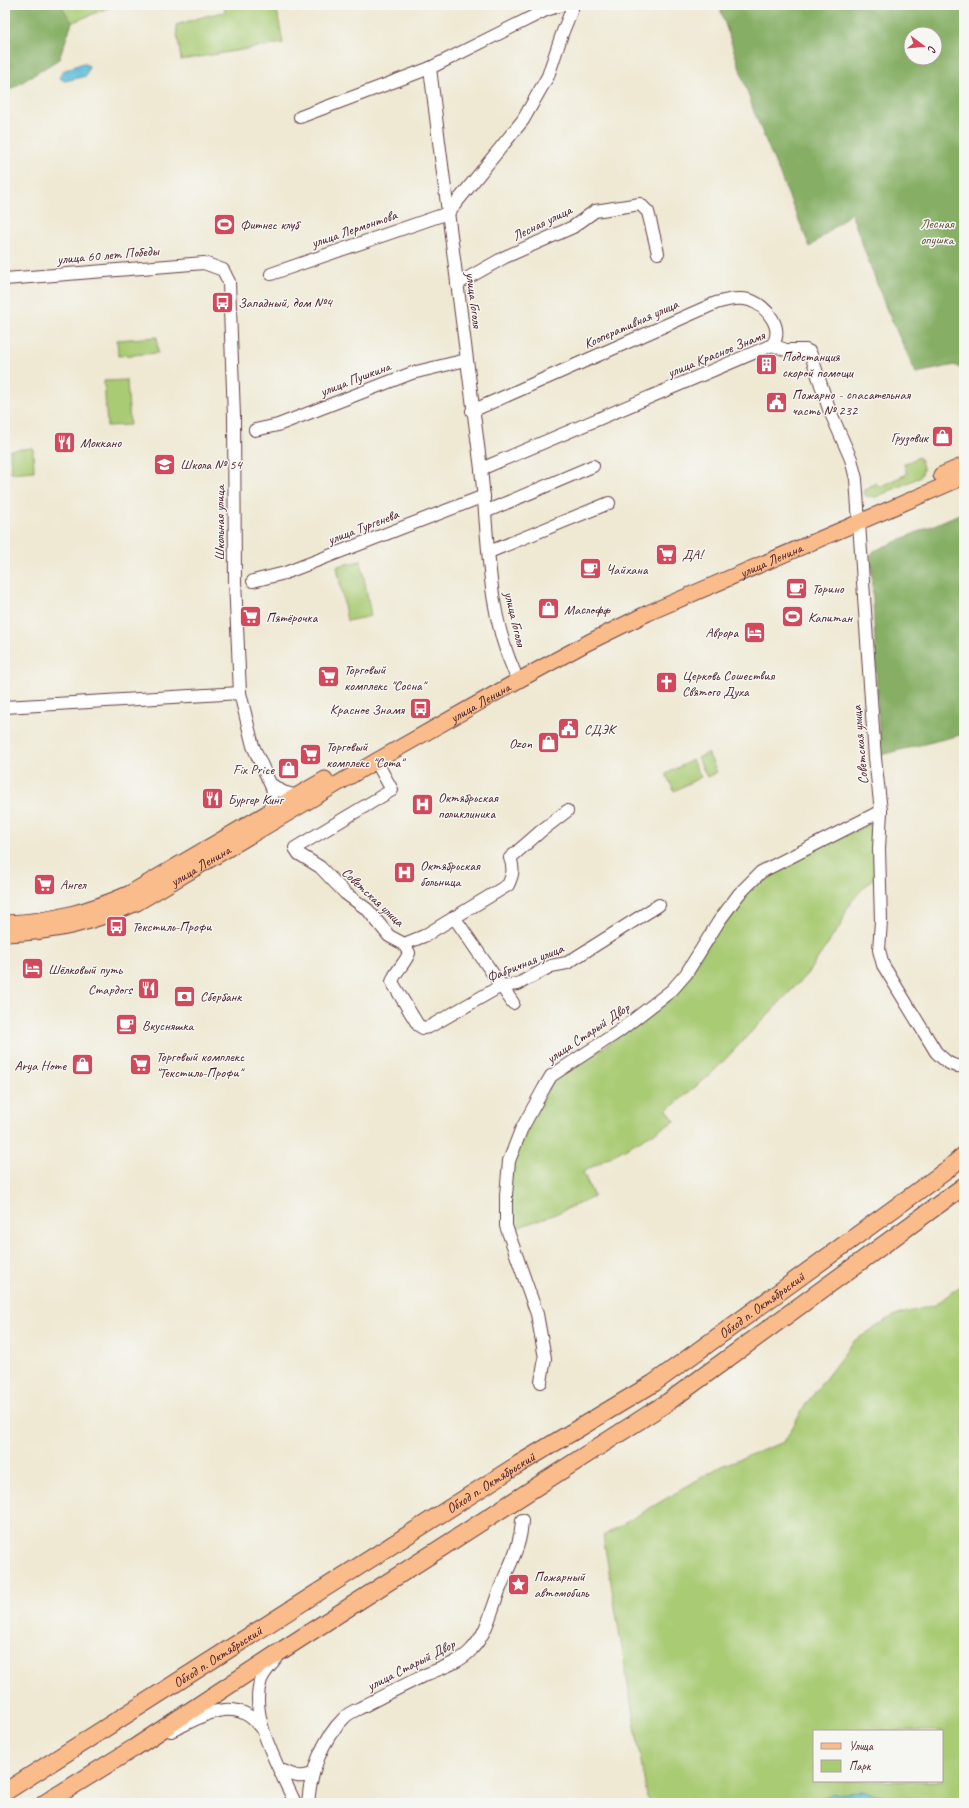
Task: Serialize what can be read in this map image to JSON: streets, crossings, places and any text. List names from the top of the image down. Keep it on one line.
{"streets":{"highway":["Обход п. Октябрьский"],"main road":["улица Ленина"],"street":["Лесная улица","улица Лермонтова","улица 60 лет Победы","улица Гоголя","Кооперативная улица","улица Красное Знамя","улица Пушкина","Школьная улица","улица Тургенева","Советская улица","Фабричная улица","улица Старый Двор"]},"crossings":[["Лесная улица","улица Гоголя"],["улица Лермонтова","улица Гоголя"],["улица 60 лет Победы","Школьная улица"],["улица Гоголя","Кооперативная улица"],["улица Гоголя","улица Красное Знамя"],["улица Гоголя","улица Пушкина"],["улица Гоголя","улица Тургенева"],["улица Гоголя","улица Ленина"],["Кооперативная улица","улица Красное Знамя"],["улица Красное Знамя","улица Ленина"],["улица Красное Знамя","Советская улица"],["улица Ленина","Советская улица"],["Советская улица","Фабричная улица"],["Советская улица","улица Старый Двор"]],"parks":["Лесная опушка"],"places":{"sports":["Фитнес клуб","Капитан"],"bus stop":["Западный, дом №4","Красное Знамя","Текстиль-Профи"],"building":["Подстанция скорой помощи"],"public building":["Пожарно - спасательная часть № 232","СДЭК"],"shop":["Грузовик","Маслофф","Ozon","Fix Price","Arya Home"],"restaurant":["Моккано","Бургер Кинг","Стардогs"],"school or university":["Школа № 54"],"supermarket":["ДА!","Пятёрочка","Торговый комплекс \"Сосна\"","Торговый комплекс \"Сота\"","Ангел","Торговый комплекс \"Текстиль-Профи\""],"cafe":["Чайхана","Торино","Вкусняшка"],"hotel":["Аврора","Шёлковый путь"],"church":["Церковь Сошествия Святого Духа"],"hospital":["Октябрьская поликлиника","Октябрьская больница"],"bank":["Сбербанк"],"place":["Пожарный автомобиль"]},"legend":["Улица","Парк"],"north":"right"}
